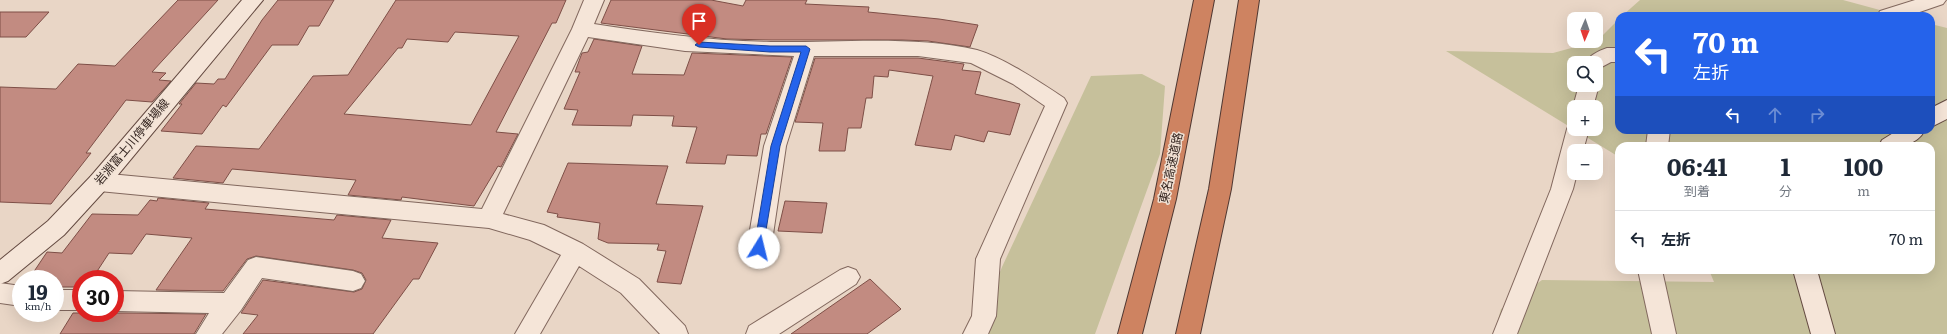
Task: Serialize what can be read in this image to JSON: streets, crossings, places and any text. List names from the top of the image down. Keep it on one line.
{"streets":{"highway":["東名高速道路"],"street":["岩淵富士川停車場線"]},"north":"bottom","page":{"map_buttons":["+","−"],"turn":["70 m","左折"],"eta":["06:41","到着","1","分","100","m"],"list":[{"name":"左折","value":"70 m"}],"speed":"19 km/h","limit":"30"}}
